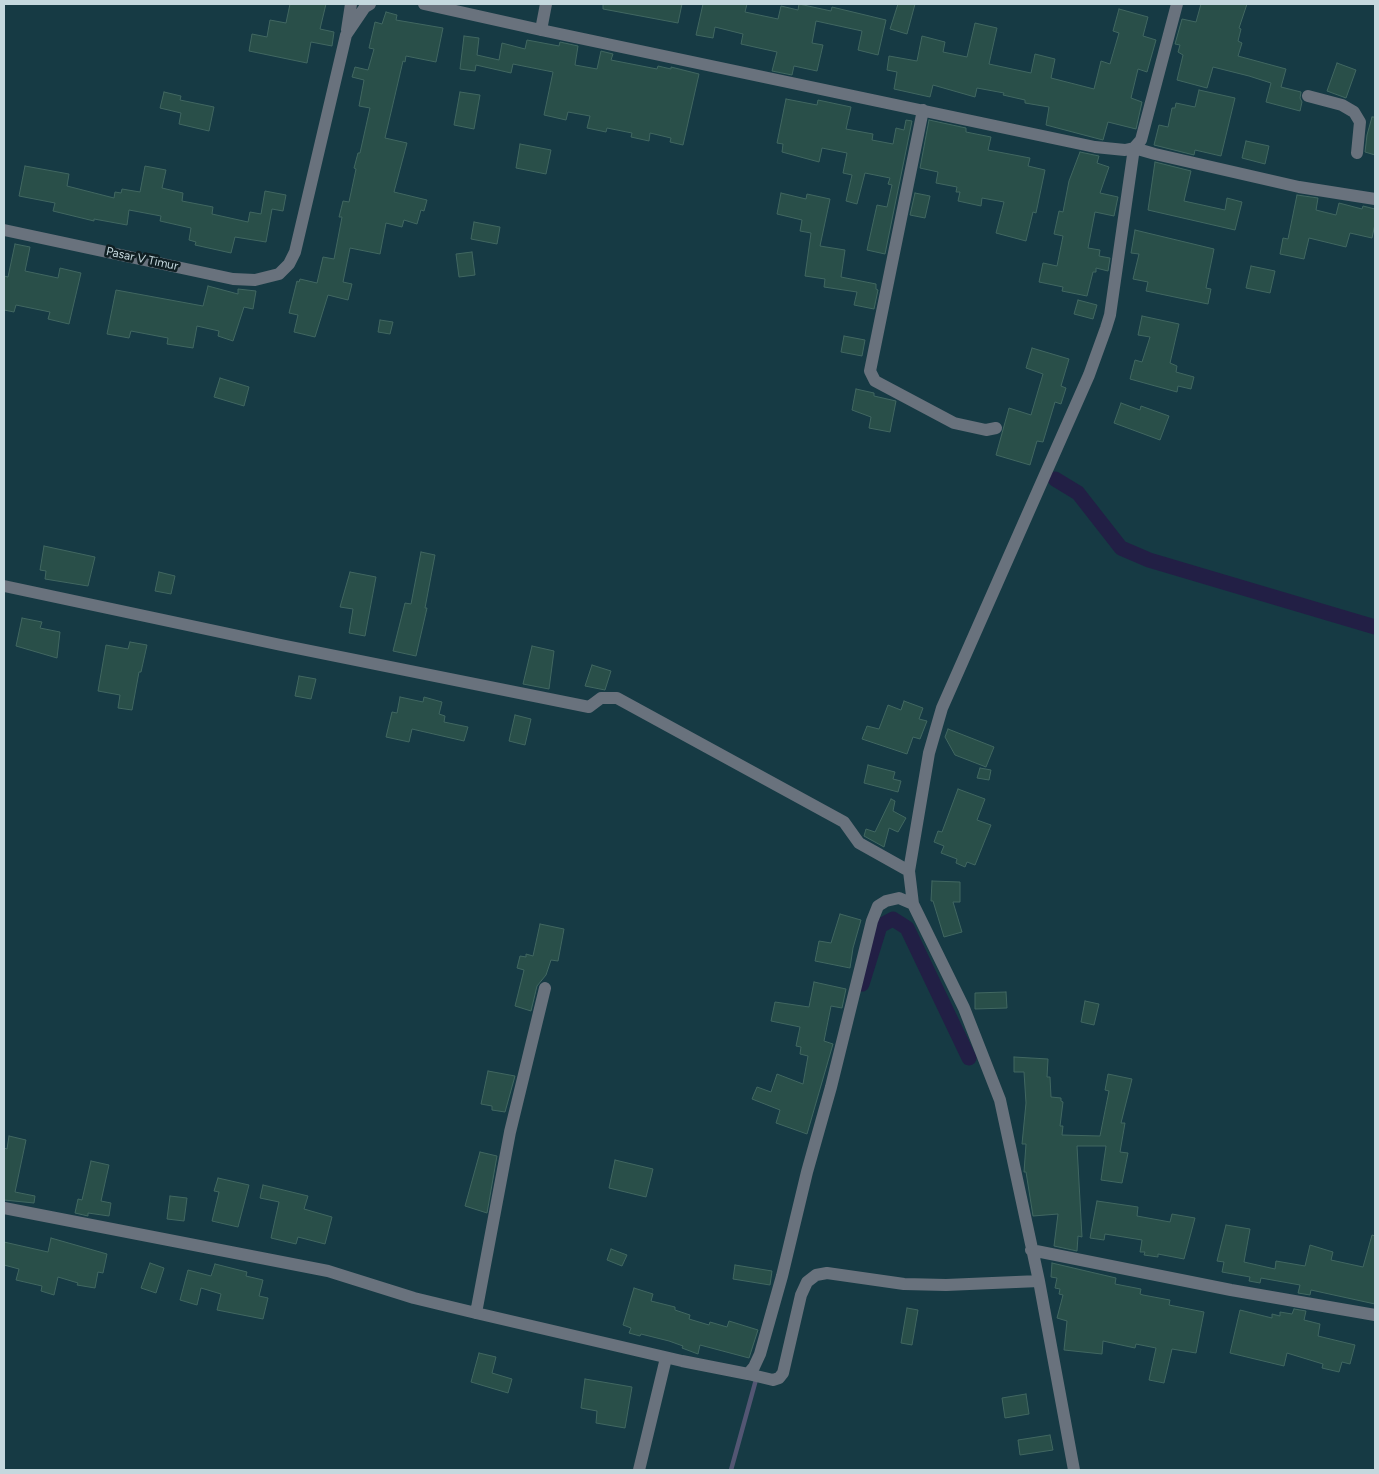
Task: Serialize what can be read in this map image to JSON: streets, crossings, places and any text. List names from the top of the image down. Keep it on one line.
{"streets":{"street":["Pasar V Timur"]}}
